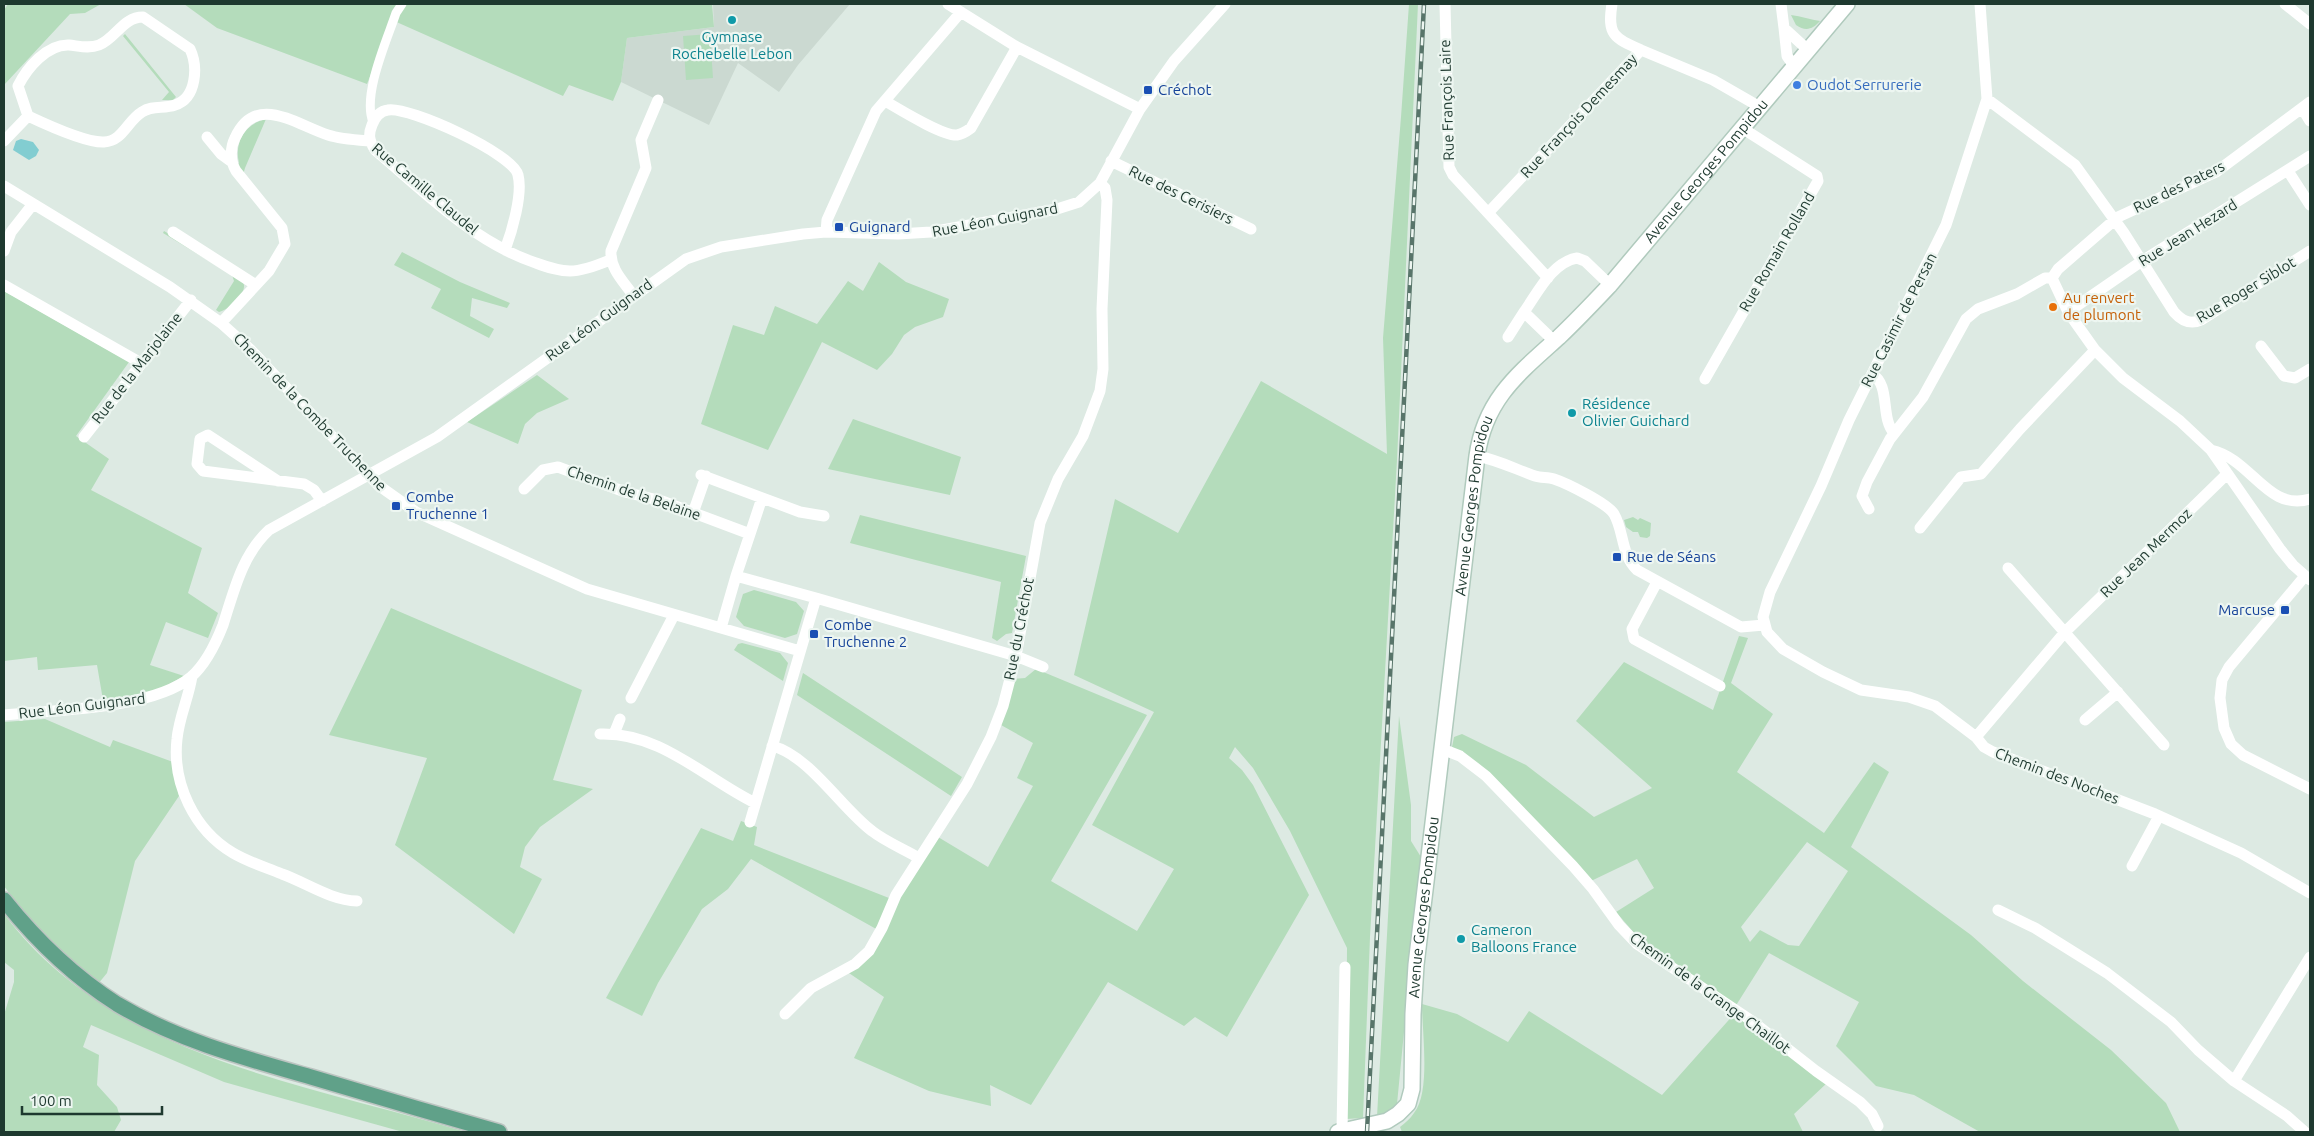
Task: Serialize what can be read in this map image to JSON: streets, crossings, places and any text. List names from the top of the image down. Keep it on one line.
{"streets":{"main road":["Avenue Georges Pompidou"],"street":["Rue François Laire","Rue François Demesmay","Rue des Paters","Rue Camille Claudel","Rue des Cerisiers","Rue Léon Guignard","Rue Jean Hezard","Rue Romain Rolland","Rue Roger Siblot","Rue Casimir de Persan","Rue de la Marjolaine","Chemin de la Combe Truchenne","Chemin de la Belaine","Rue Jean Mermoz","Rue du Créchot","Chemin des Noches","Chemin de la Grange Chaillot"]},"crossings":[["Rue François Laire","Rue François Demesmay"],["Rue François Demesmay","Avenue Georges Pompidou"],["Avenue Georges Pompidou","Rue Romain Rolland"],["Avenue Georges Pompidou","Chemin de la Grange Chaillot"],["Rue des Paters","Rue Roger Siblot"],["Rue des Cerisiers","Rue Léon Guignard"],["Rue Léon Guignard","Chemin de la Combe Truchenne"],["Rue Léon Guignard","Rue du Créchot"],["Rue Jean Hezard","Rue Roger Siblot"],["Rue Roger Siblot","Rue Casimir de Persan"],["Rue Casimir de Persan","Chemin des Noches"],["Rue de la Marjolaine","Chemin de la Combe Truchenne"],["Rue Jean Mermoz","Chemin des Noches"]],"places":{"other":["Gymnase Rochebelle Lebon","Oudot Serrurerie","Au renvert de plumont","Résidence Olivier Guichard","Cameron Balloons France"],"transit":["Créchot","Guignard","Combe Truchenne 1","Rue de Séans","Marcuse","Combe Truchenne 2"]},"scale_bar":"100 m"}
